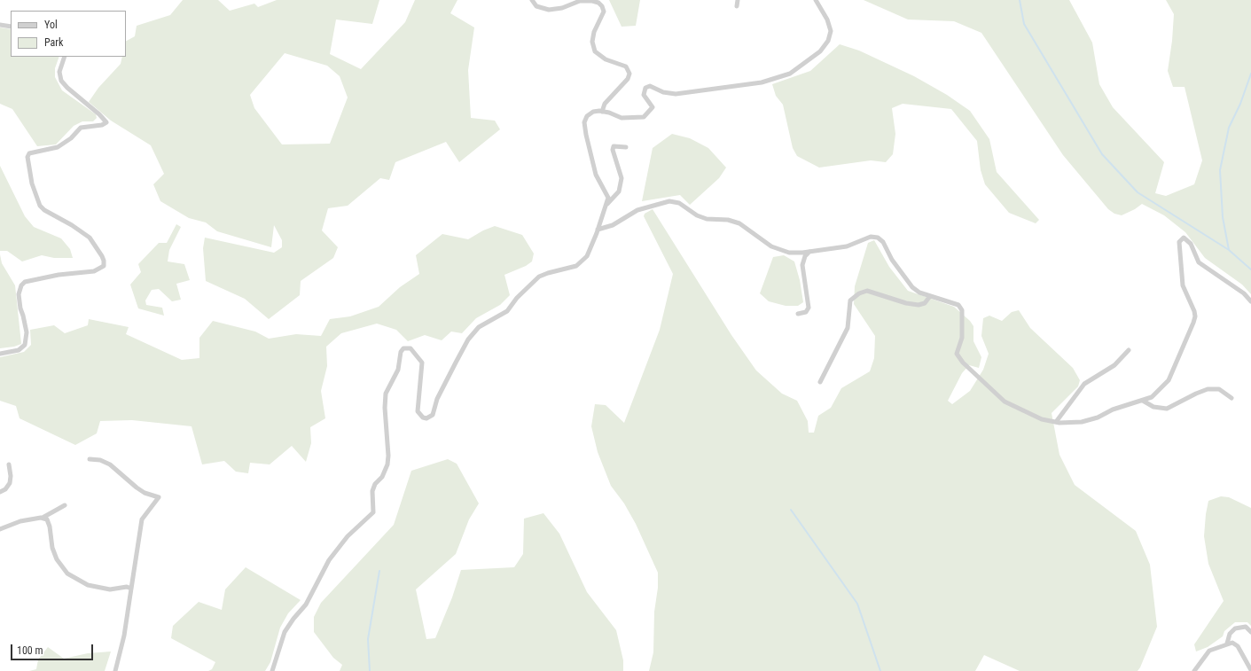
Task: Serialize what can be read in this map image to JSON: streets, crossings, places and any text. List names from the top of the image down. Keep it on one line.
{"legend":["Yol","Park"],"scale_bar":"100 m"}
